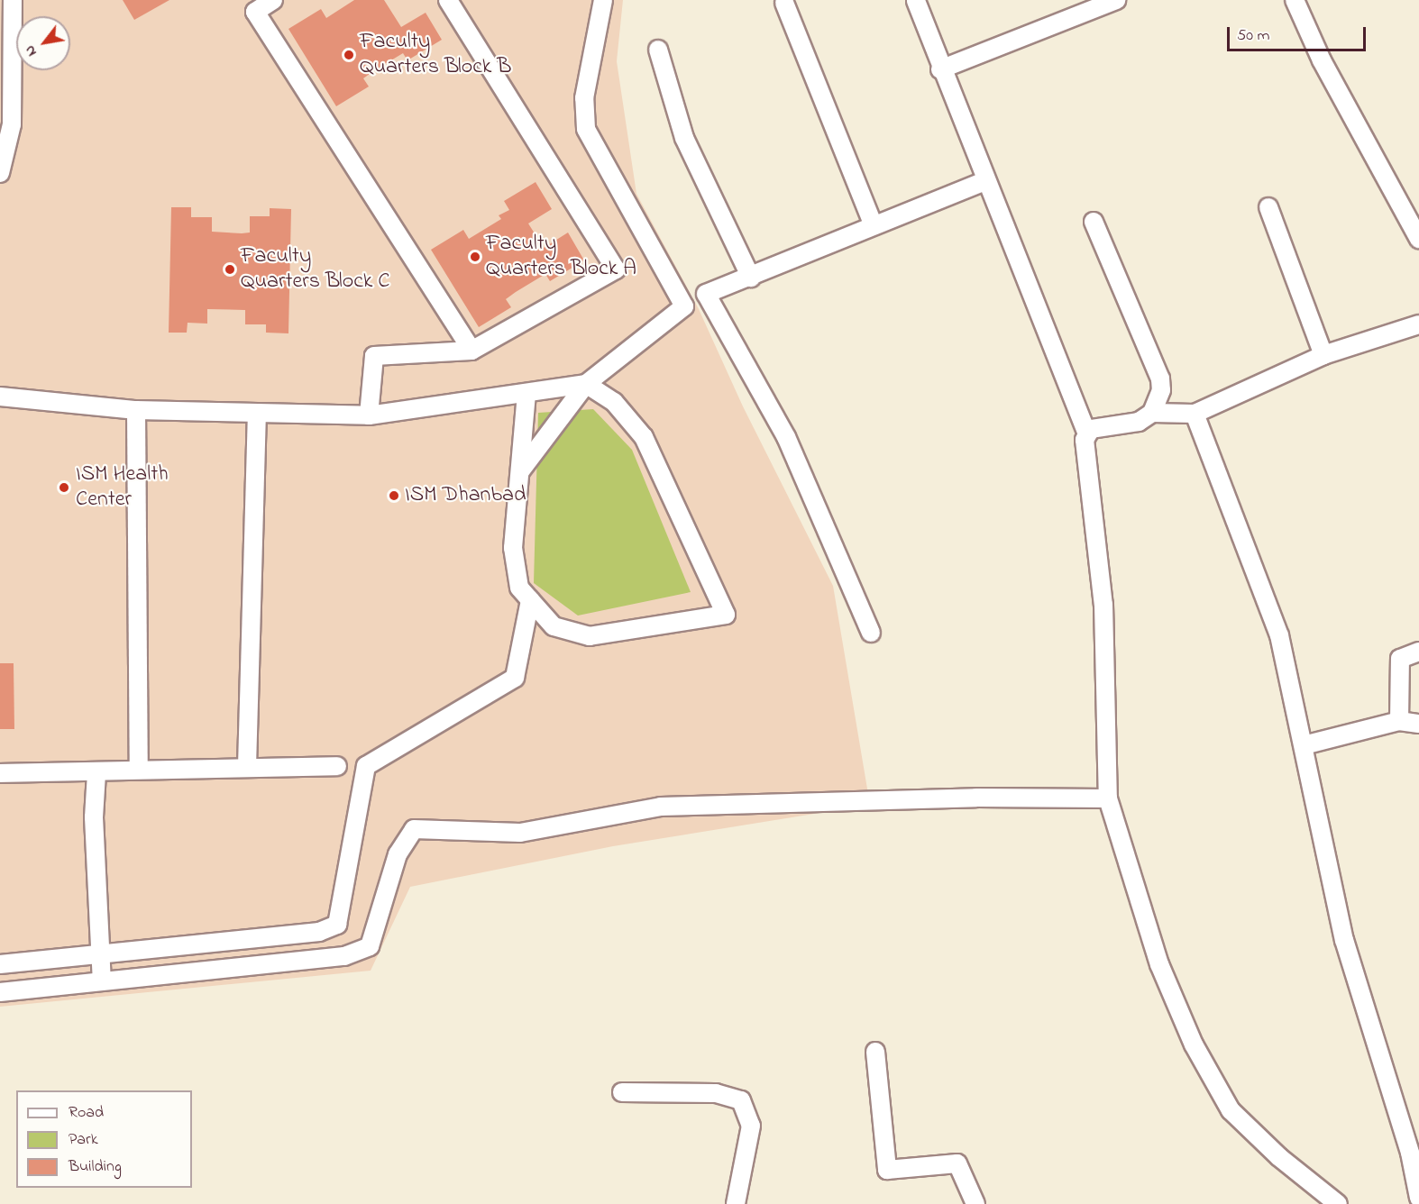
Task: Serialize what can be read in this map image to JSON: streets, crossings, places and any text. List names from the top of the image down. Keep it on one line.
{"places":["Faculty Quarters Block B","Faculty Quarters Block A","Faculty Quarters Block C","ISM Health Center","ISM Dhanbad"],"legend":["Road","Park","Building"],"scale_bar":"50 m","north":"bottom left"}
